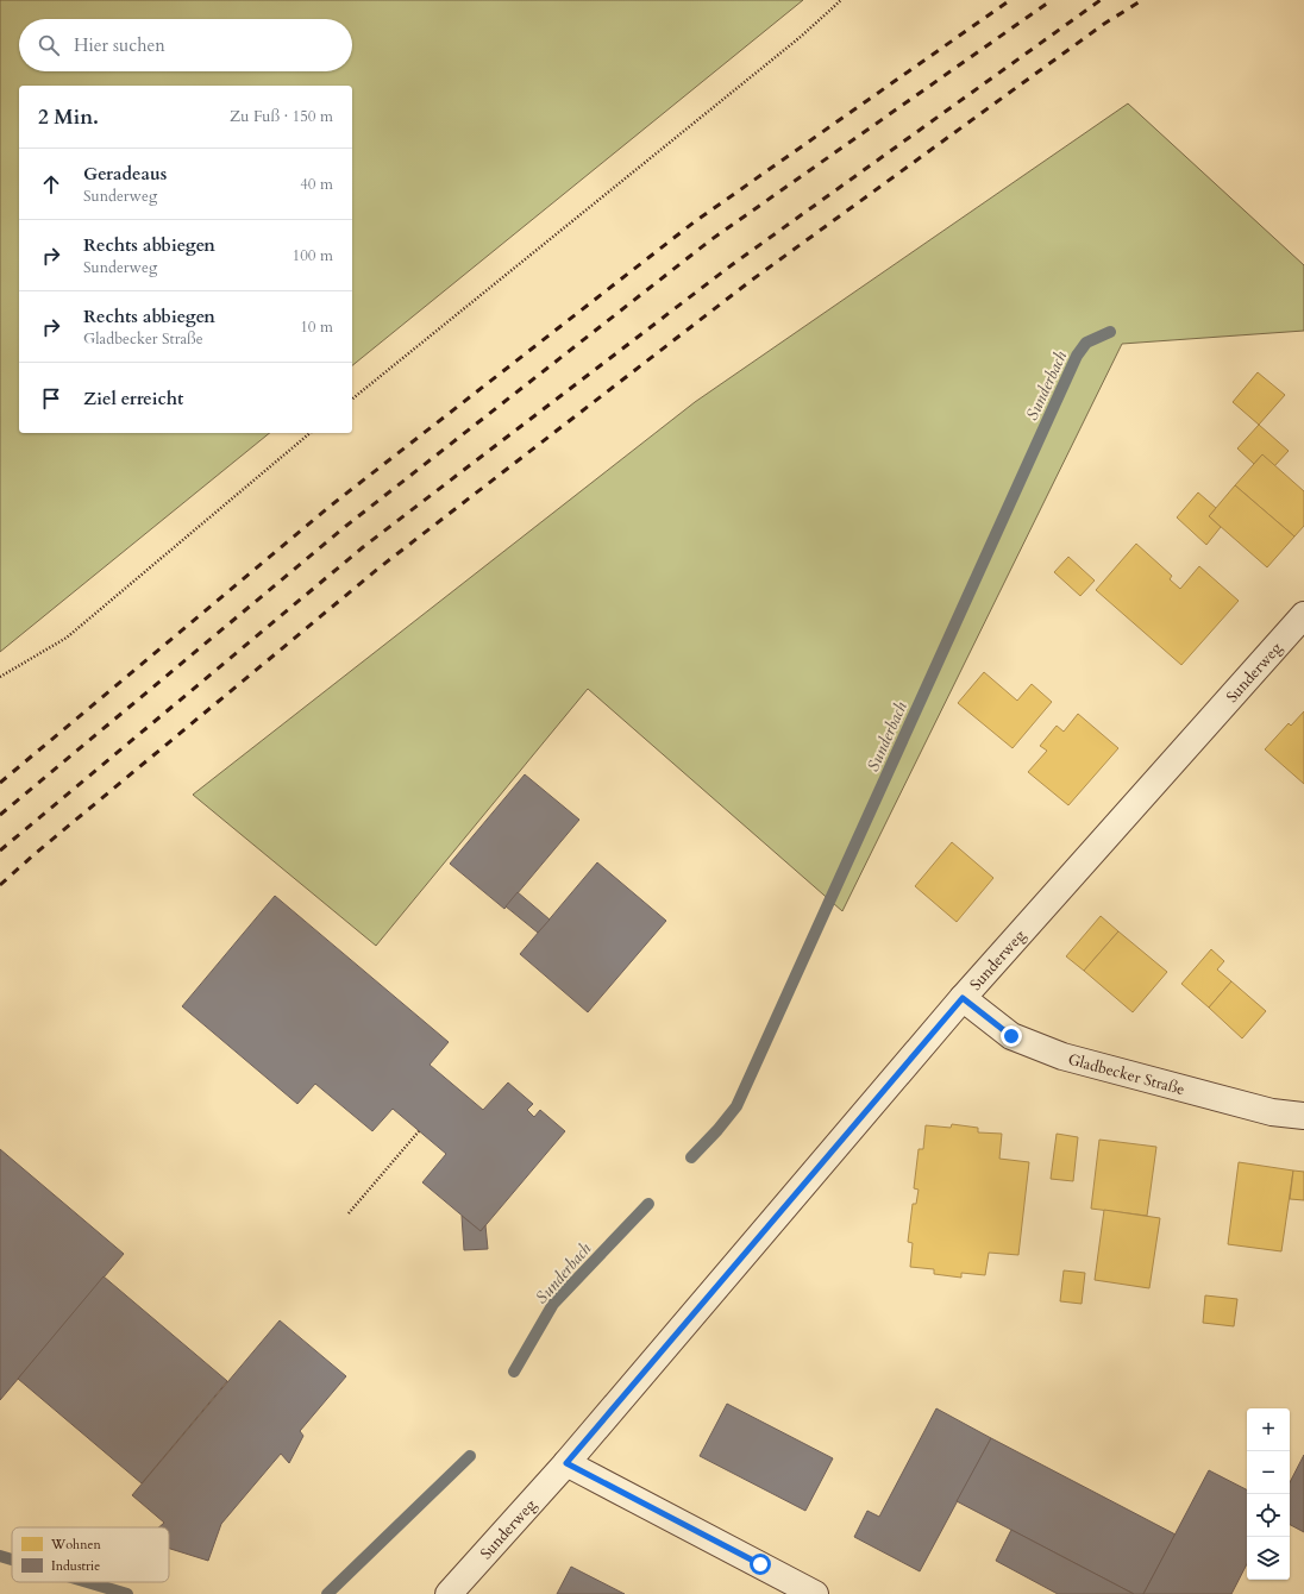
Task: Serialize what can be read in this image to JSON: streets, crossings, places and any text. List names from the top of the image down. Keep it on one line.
{"streets":{"street":["Sunderweg","Gladbecker Straße"]},"crossings":[["Sunderweg","Gladbecker Straße"]],"water":["Sunderbach"],"legend":["Wohnen","Industrie"],"page":{"search":"Hier suchen","heading":["2 Min.","Zu Fuß · 150 m"],"list":[["Geradeaus","Sunderweg","40 m"],["Rechts abbiegen","Sunderweg","100 m"],["Rechts abbiegen","Gladbecker Straße","10 m"],"Ziel erreicht"],"map_buttons":["+","−"]}}
